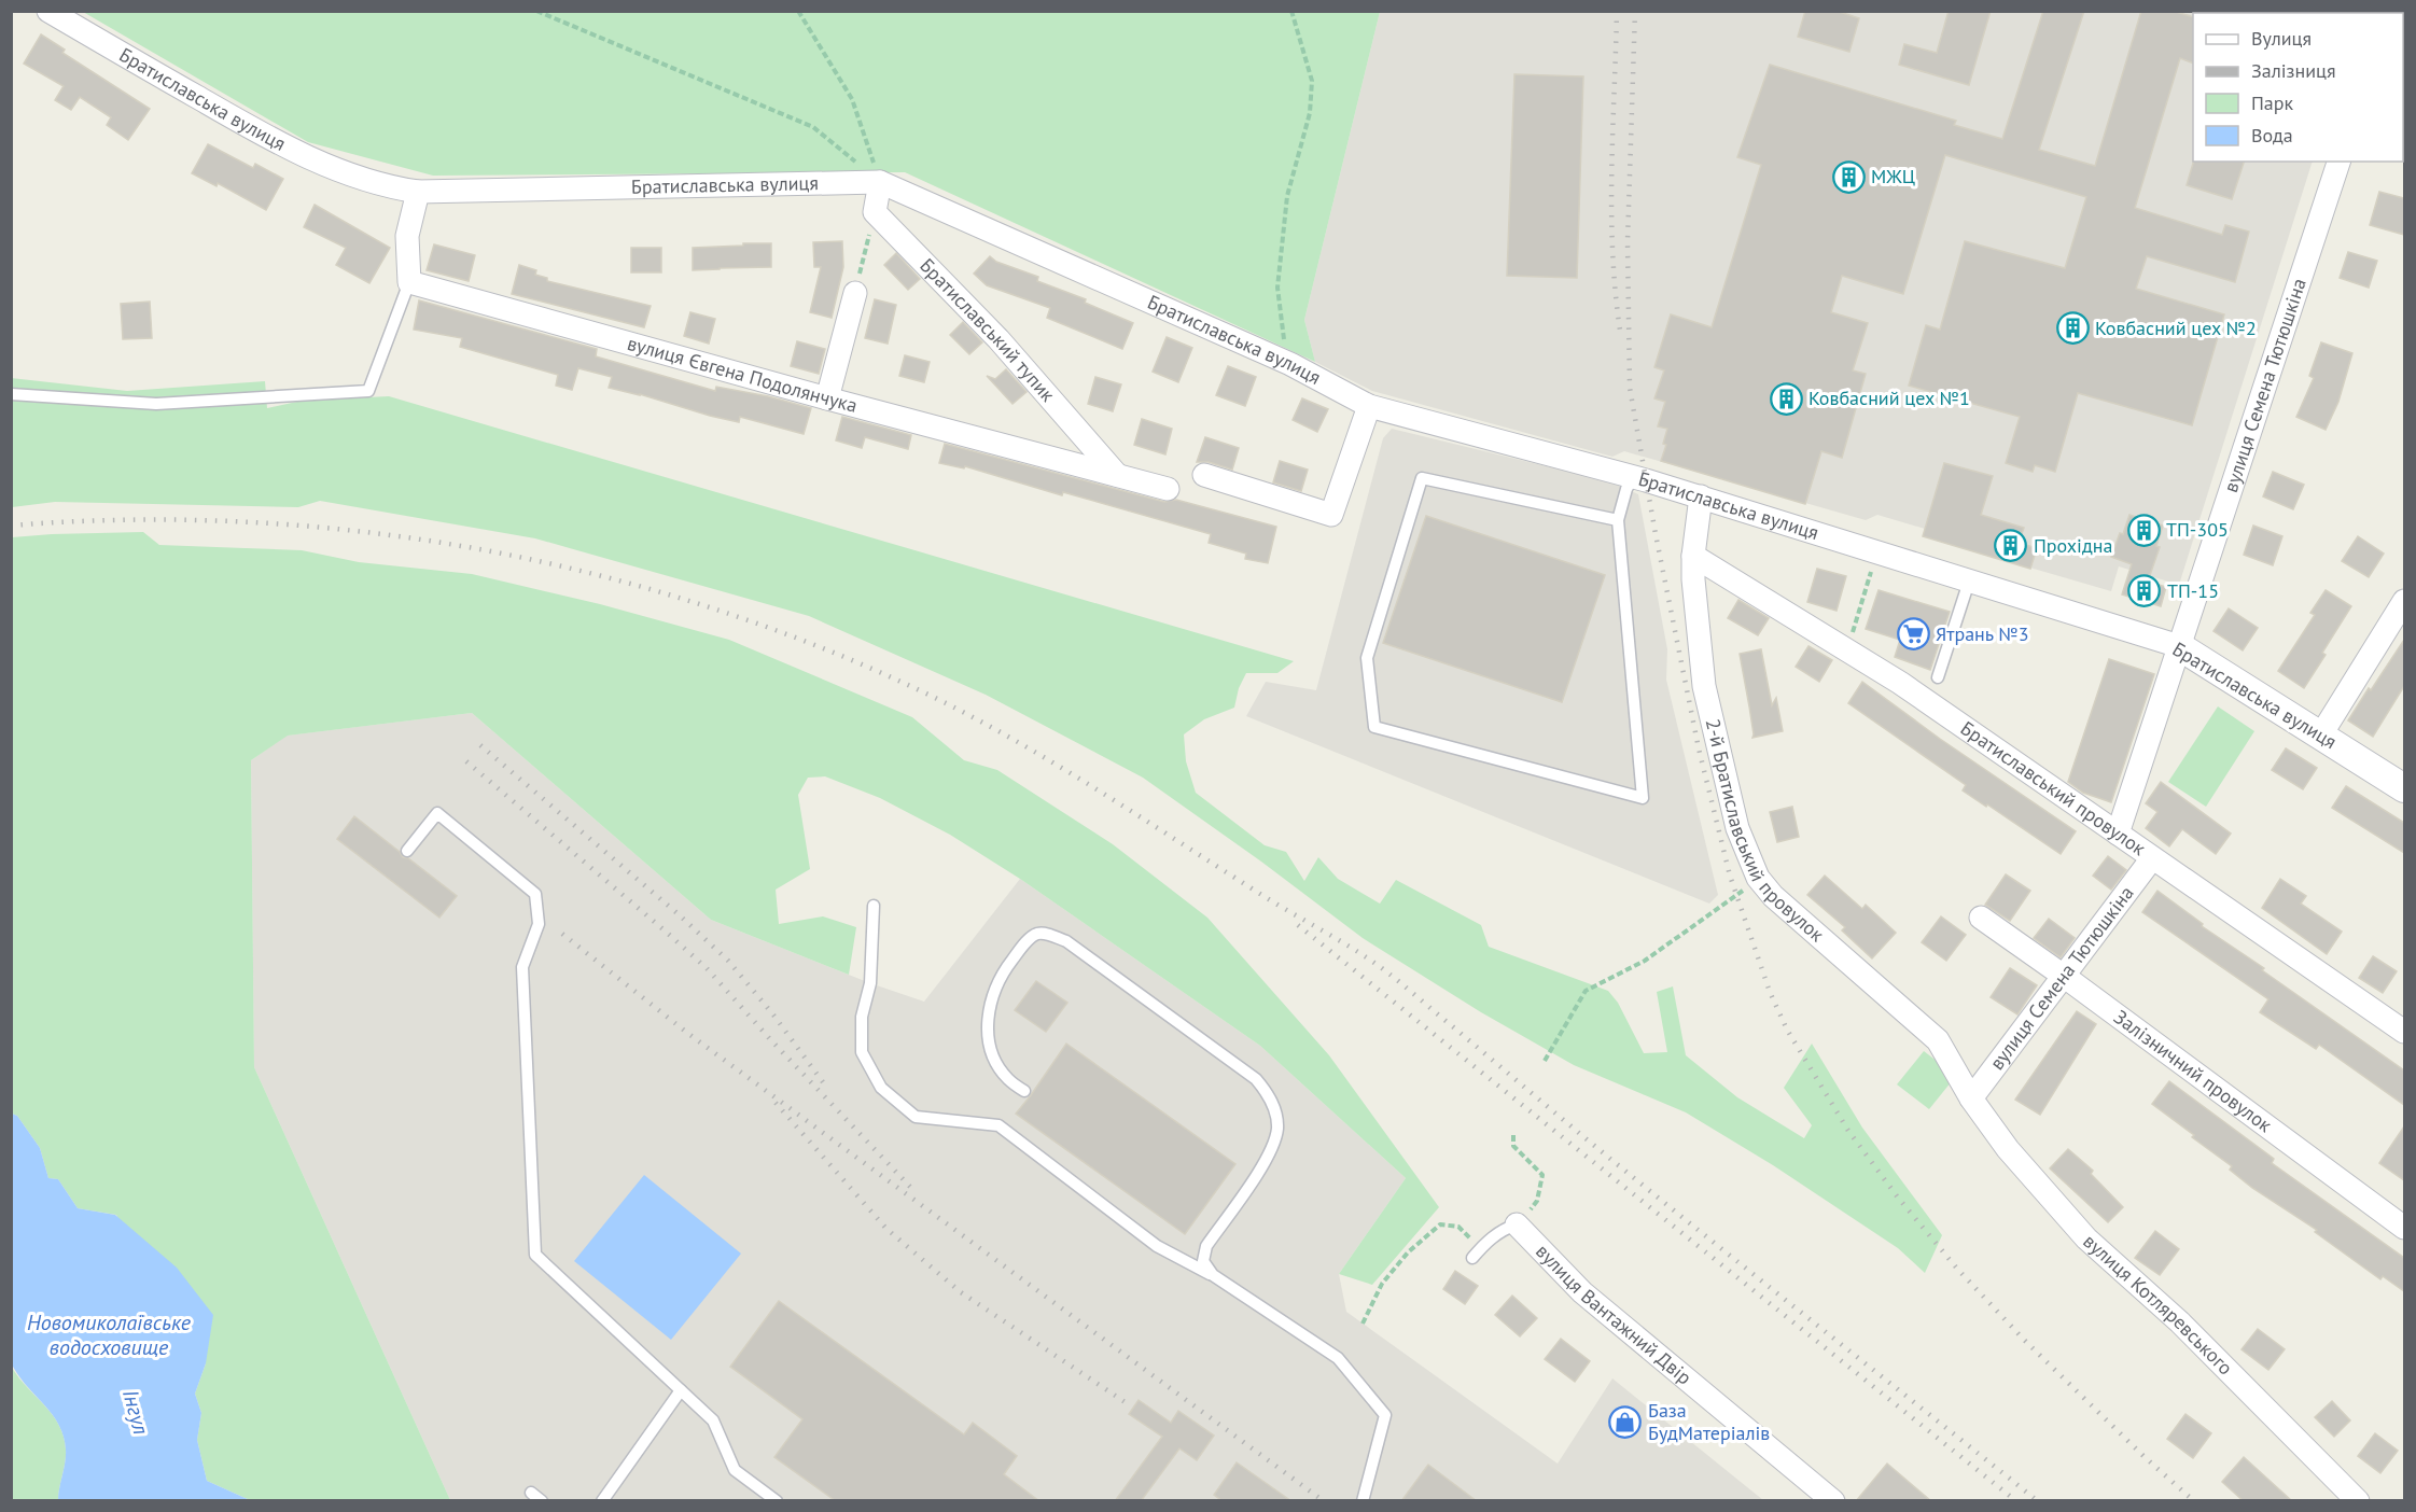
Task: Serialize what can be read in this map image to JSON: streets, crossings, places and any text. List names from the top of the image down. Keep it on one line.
{"streets":{"street":["Братиславська вулиця","Братиславський тупик","вулиця Євгена Подолянчука","вулиця Семена Тютюшкіна","Братиславський провулок","2-й Братиславський провулок","Залізничний провулок","вулиця Котляревського","вулиця Вантажний Двір"]},"crossings":[["Братиславська вулиця","вулиця Семена Тютюшкіна"],["Братиславська вулиця","2-й Братиславський провулок"],["Братиславський тупик","вулиця Євгена Подолянчука"],["вулиця Семена Тютюшкіна","Братиславський провулок"],["вулиця Семена Тютюшкіна","2-й Братиславський провулок"],["вулиця Семена Тютюшкіна","Залізничний провулок"],["вулиця Семена Тютюшкіна","вулиця Котляревського"],["Братиславський провулок","2-й Братиславський провулок"],["2-й Братиславський провулок","вулиця Котляревського"]],"water":["Новомиколаївське водосховище","Інгул"],"places":{"building":["МЖЦ","Ковбасний цех №2","Ковбасний цех №1","ТП-305","Прохідна","ТП-15"],"supermarket":["Ятрань №3"],"shop":["База БудМатеріалів"]},"legend":["Вулиця","Залізниця","Парк","Вода"]}
